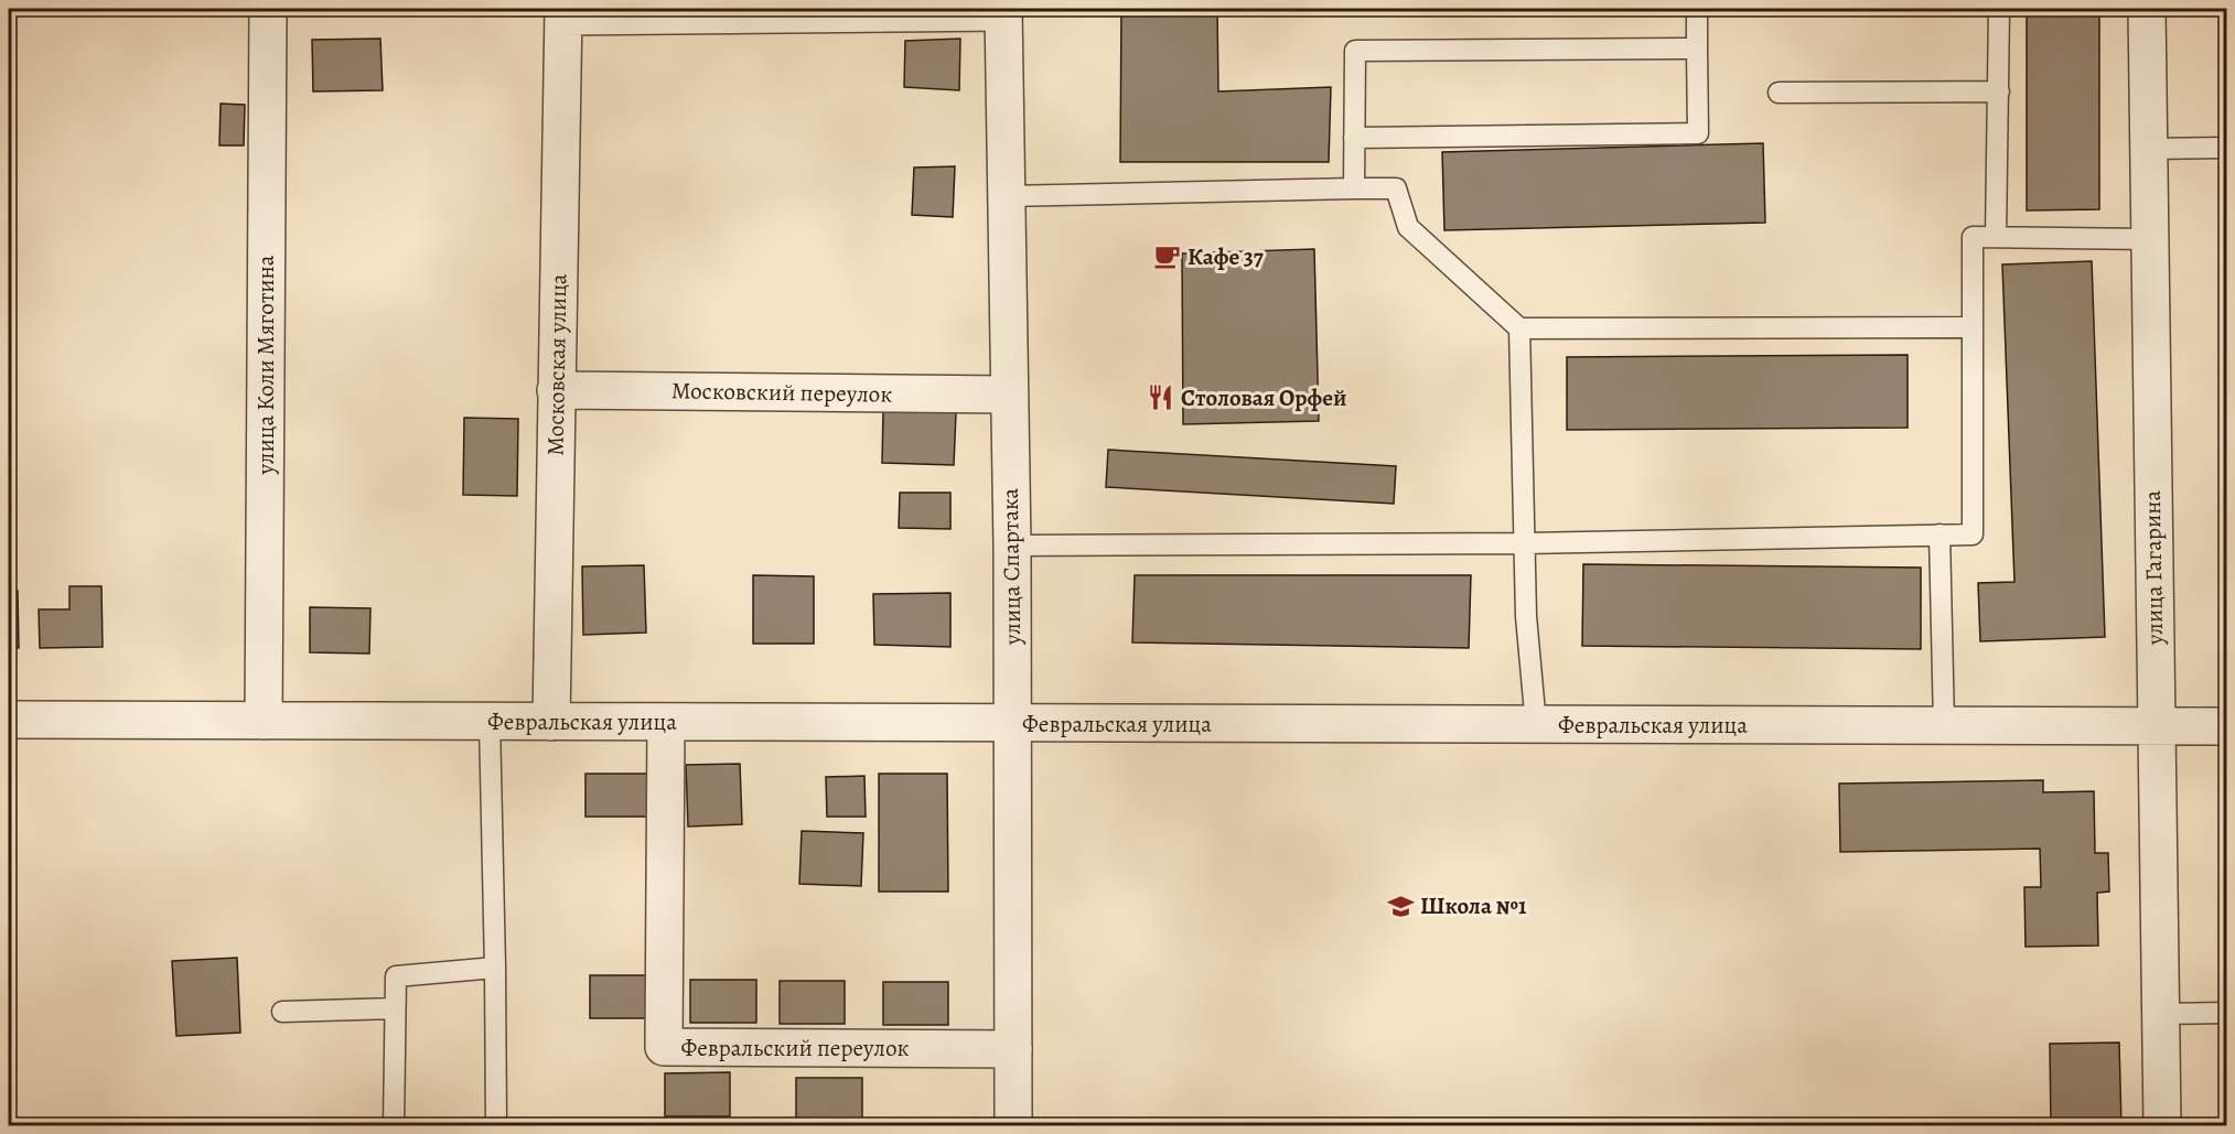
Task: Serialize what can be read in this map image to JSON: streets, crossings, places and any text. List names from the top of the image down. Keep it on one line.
{"streets":{"street":["улица Коли Мяготина","Московская улица","Московский переулок","улица Спартака","улица Гагарина","Февральская улица","Февральский переулок"]},"crossings":[["улица Коли Мяготина","Февральская улица"],["Московская улица","Московский переулок"],["Московская улица","Февральская улица"],["Московский переулок","улица Спартака"],["улица Спартака","Февральская улица"],["улица Спартака","Февральский переулок"],["улица Гагарина","Февральская улица"],["Февральская улица","Февральский переулок"]],"places":{"cafe":["Кафе 37"],"restaurant":["Столовая Орфей"],"school or university":["Школа №1"]}}
